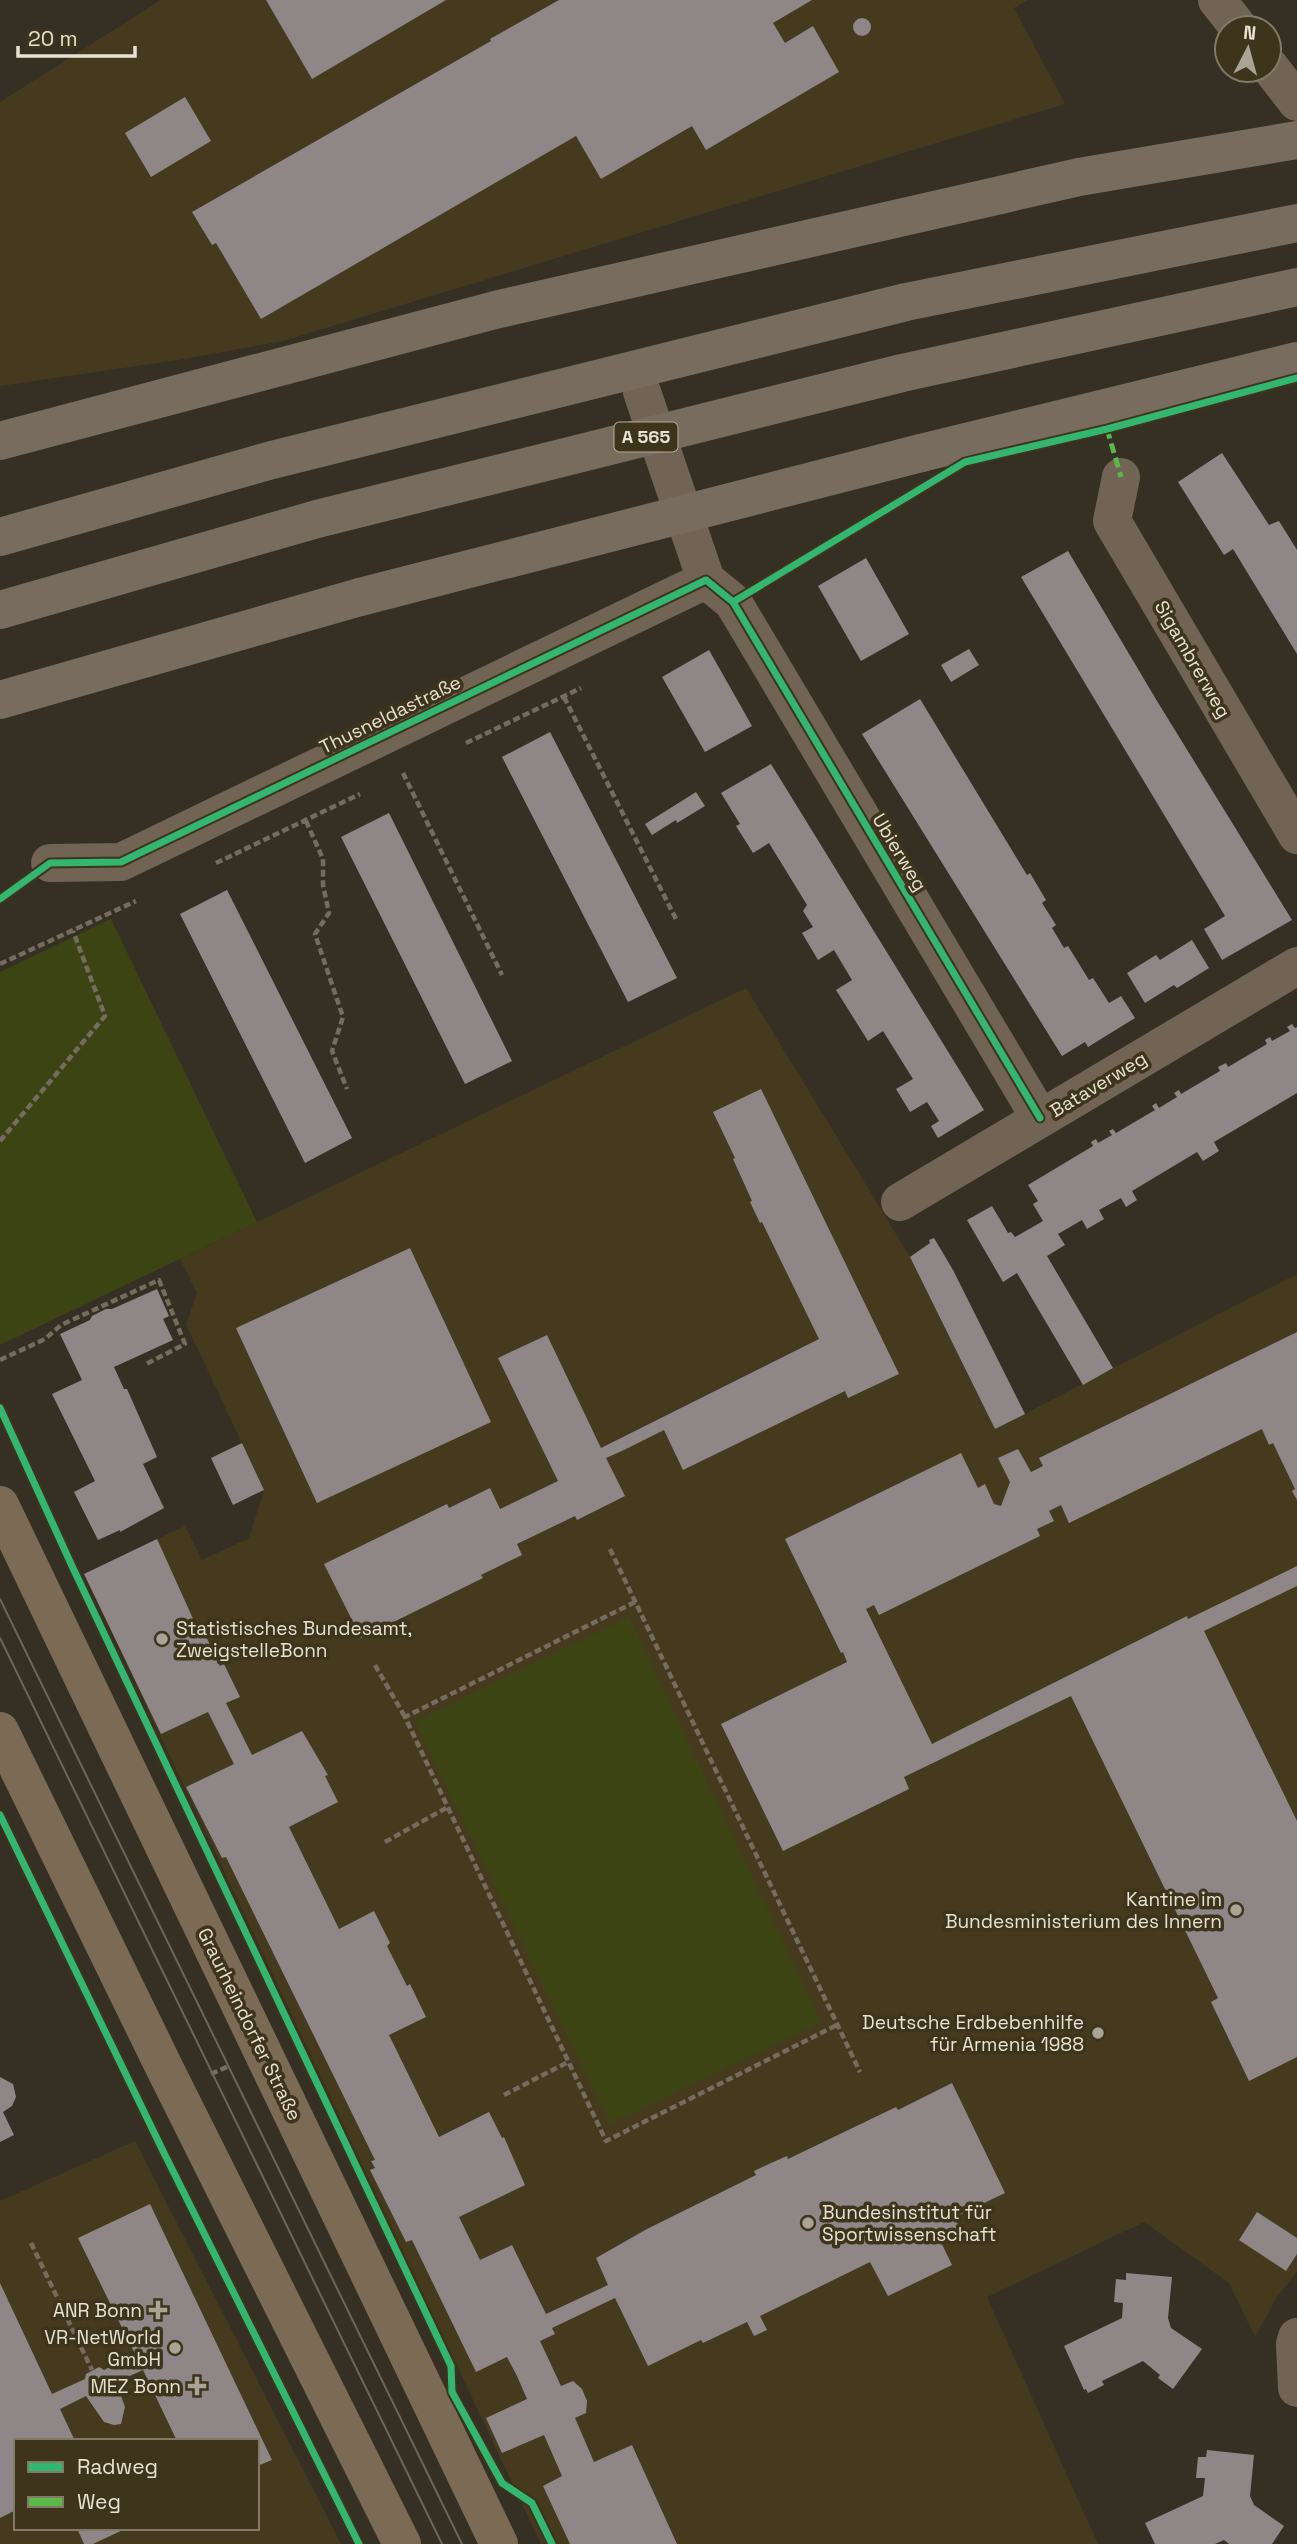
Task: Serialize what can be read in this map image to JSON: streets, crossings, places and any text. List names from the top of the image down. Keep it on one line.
{"streets":{"highway":["A 565"],"main road":["Graurheindorfer Straße"],"street":["Sigambrerweg","Thusneldastraße","Ubierweg","Bataverweg"]},"crossings":[["Thusneldastraße","Ubierweg"],["Ubierweg","Bataverweg"]],"places":{"other":["Statistisches Bundesamt, ZweigstelleBonn","Kantine im Bundesministerium des Innern","Deutsche Erdbebenhilfe für Armenia 1988","Bundesinstitut für Sportwissenschaft","VR-NetWorld GmbH"],"health":["ANR Bonn","MEZ Bonn"]},"legend":["Radweg","Weg"],"scale_bar":"20 m","north":"top"}
